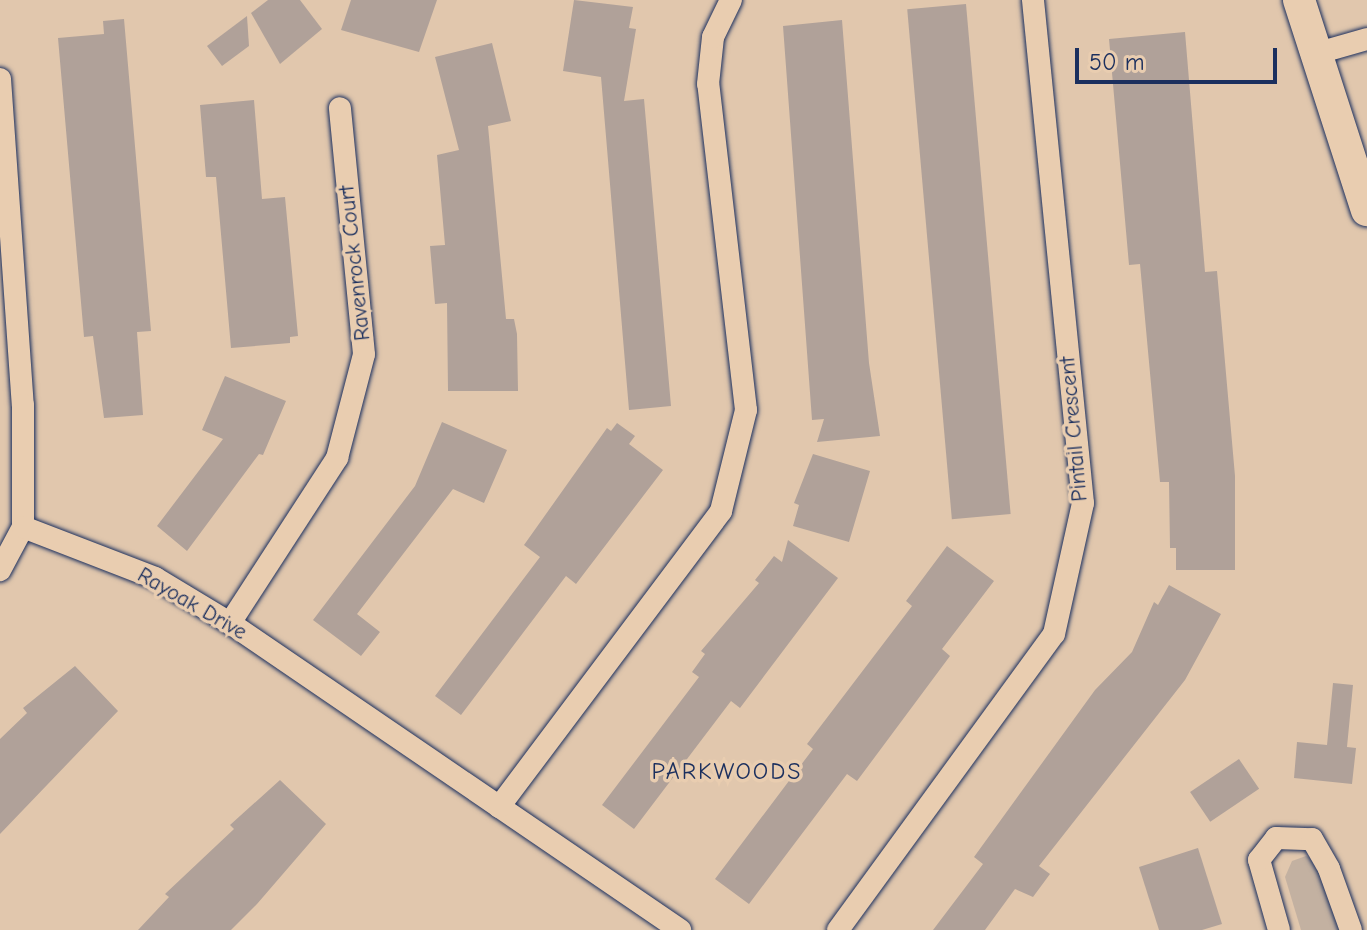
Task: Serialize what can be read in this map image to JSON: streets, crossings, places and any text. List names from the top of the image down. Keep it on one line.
{"streets":{"street":["Ravenrock Court","Pintail Crescent","Rayoak Drive"]},"crossings":[["Ravenrock Court","Rayoak Drive"]],"districts":["PARKWOODS"],"scale_bar":"50 m"}
